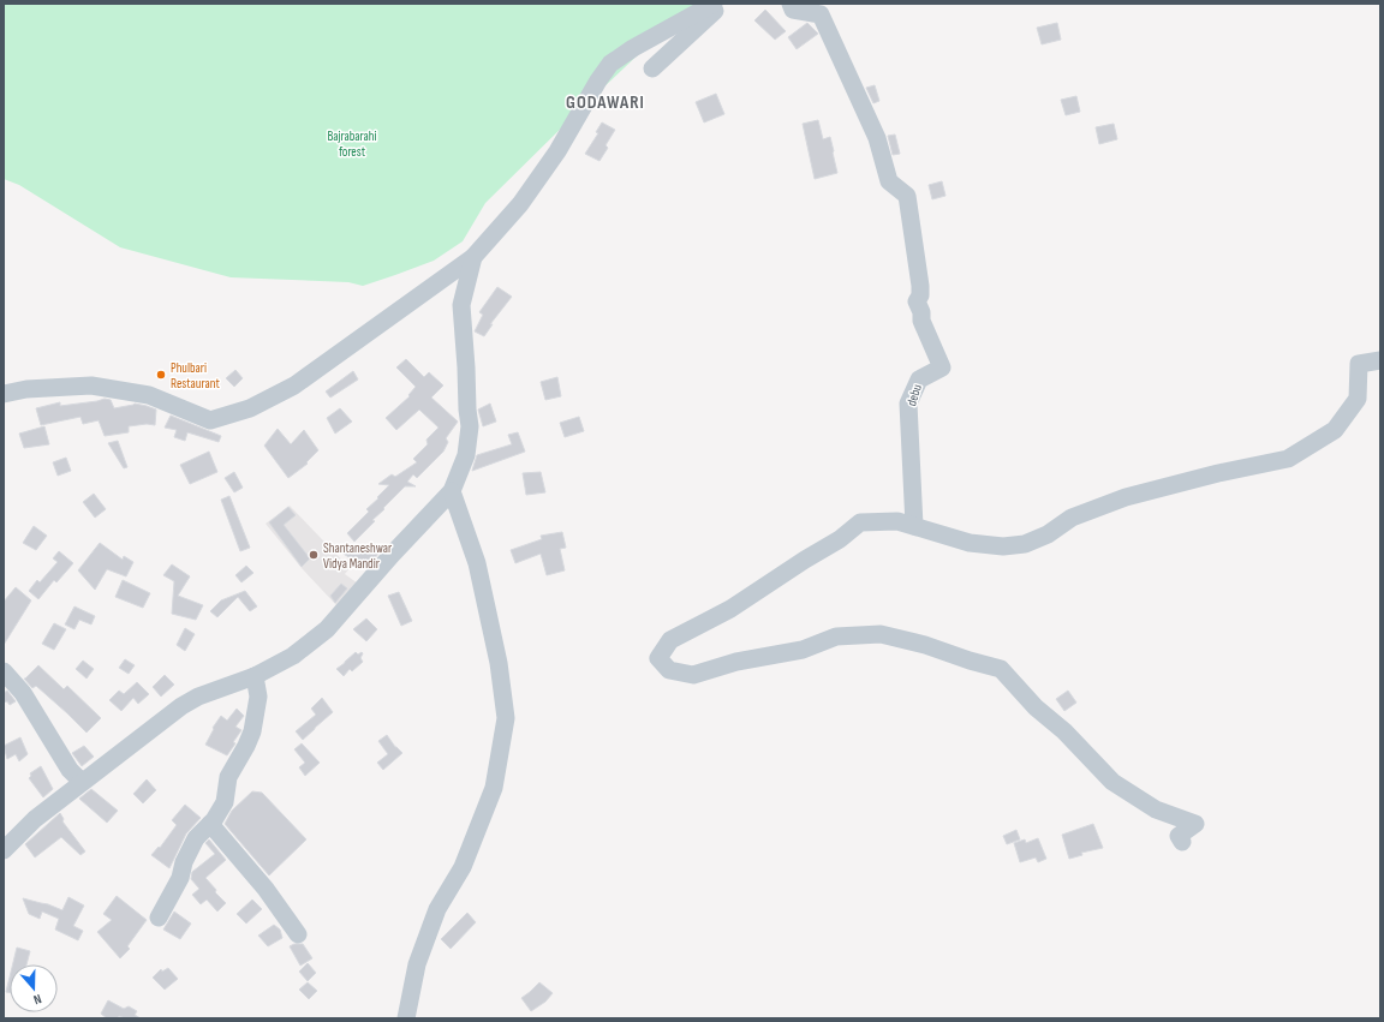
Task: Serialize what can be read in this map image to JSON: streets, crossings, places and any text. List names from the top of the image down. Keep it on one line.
{"streets":{"street":["debu"]},"districts":["GODAWARI"],"parks":["Bajrabarahi forest"],"places":["Phulbari Restaurant","Shantaneshwar Vidya Mandir"],"north":"bottom"}
